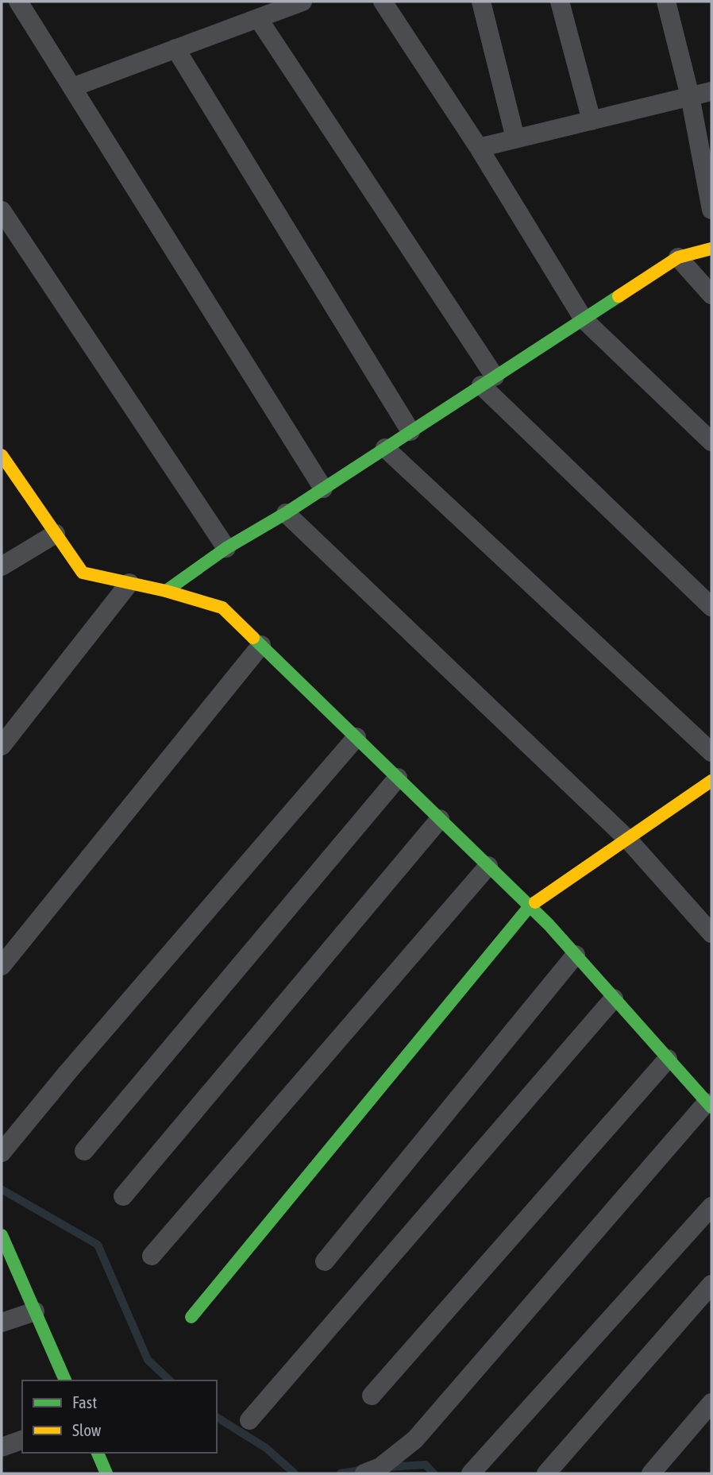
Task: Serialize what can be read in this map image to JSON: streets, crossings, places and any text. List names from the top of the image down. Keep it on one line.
{"legend":["Fast","Slow"]}
